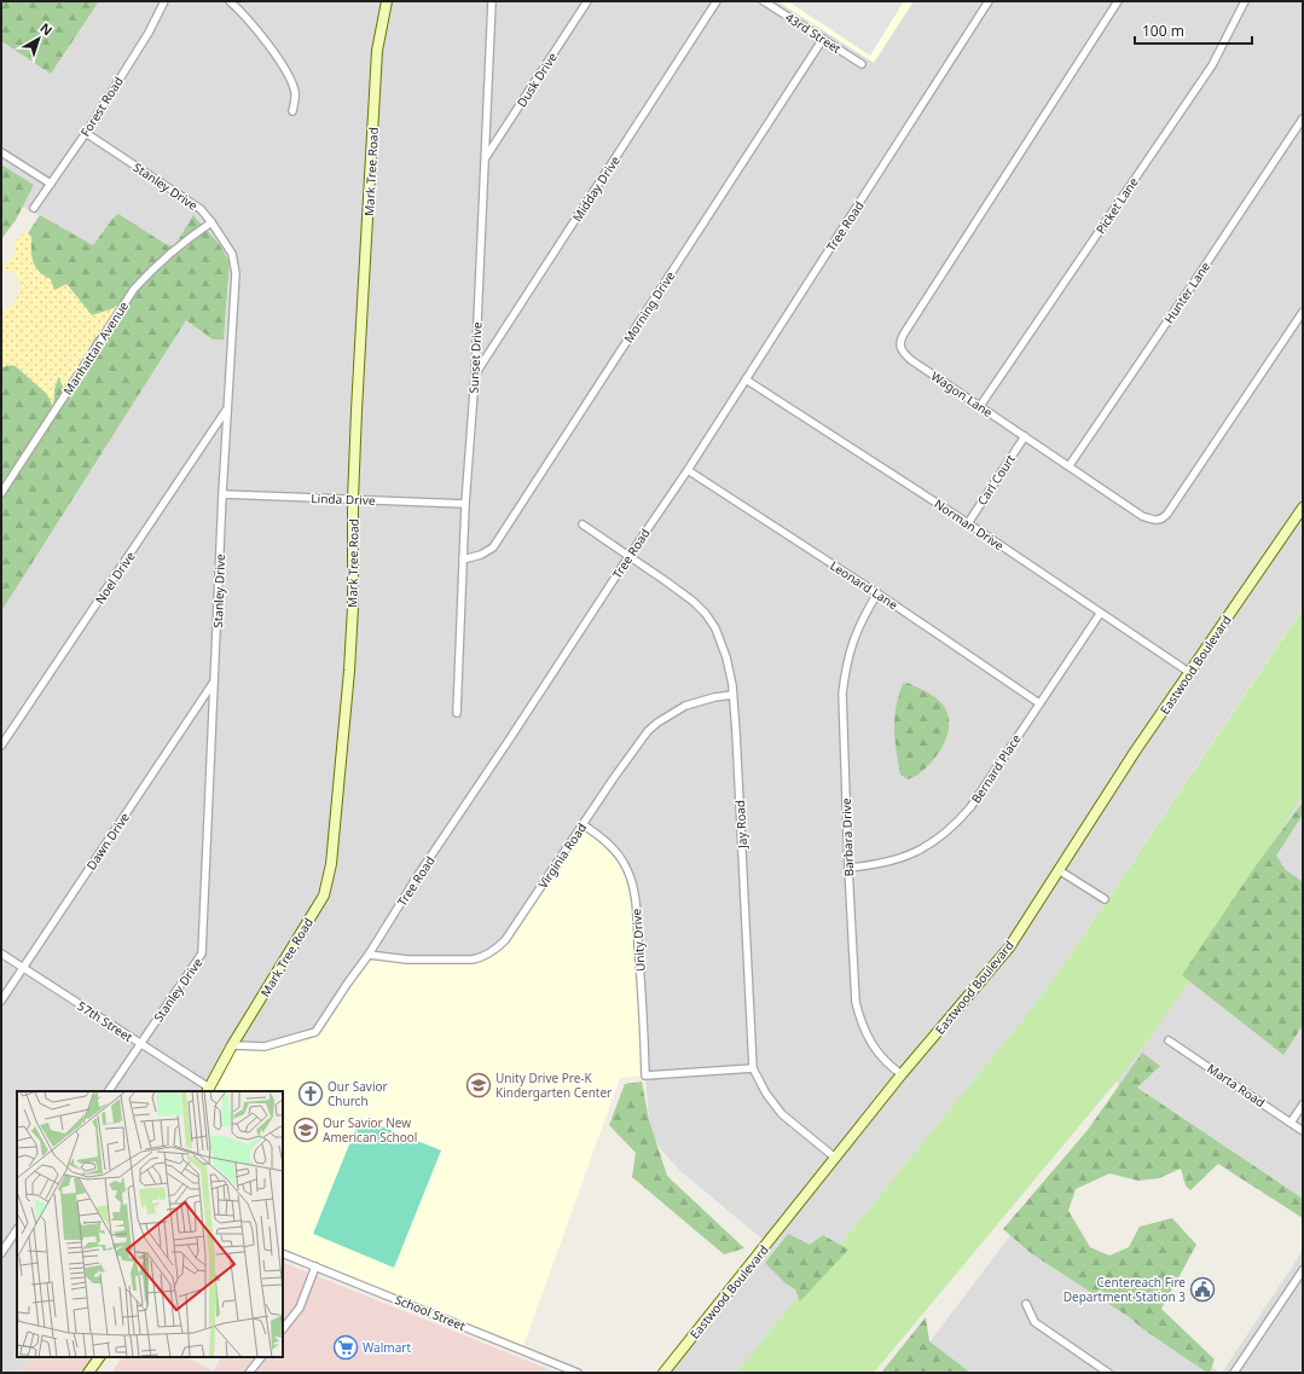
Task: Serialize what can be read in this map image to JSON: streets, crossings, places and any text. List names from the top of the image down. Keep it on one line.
{"streets":{"street":["43rd Street","Dusk Drive","Forest Road","Mark Tree Road","Stanley Drive","Midday Drive","Picket Lane","Tree Road","Hunter Lane","Morning Drive","Manhattan Avenue","Sunset Drive","Wagon Lane","Carl Court","Linda Drive","Norman Drive","Noel Drive","Leonard Lane","Eastwood Boulevard","Bernard Place","Jay Road","Barbara Drive","Dawn Drive","Virginia Road","Unity Drive","57th Street","Marta Road","School Street"]},"crossings":[["43rd Street","Morning Drive"],["Dusk Drive","Sunset Drive"],["Forest Road","Stanley Drive"],["Mark Tree Road","Tree Road"],["Mark Tree Road","Linda Drive"],["Mark Tree Road","57th Street"],["Stanley Drive","Manhattan Avenue"],["Stanley Drive","Linda Drive"],["Stanley Drive","Noel Drive"],["Stanley Drive","Dawn Drive"],["Stanley Drive","57th Street"],["Midday Drive","Sunset Drive"],["Picket Lane","Wagon Lane"],["Tree Road","Norman Drive"],["Tree Road","Leonard Lane"],["Tree Road","Jay Road"],["Tree Road","Virginia Road"],["Hunter Lane","Wagon Lane"],["Morning Drive","Sunset Drive"],["Sunset Drive","Linda Drive"],["Wagon Lane","Carl Court"],["Carl Court","Norman Drive"],["Norman Drive","Eastwood Boulevard"],["Norman Drive","Bernard Place"],["Leonard Lane","Bernard Place"],["Leonard Lane","Barbara Drive"],["Eastwood Boulevard","Jay Road"],["Eastwood Boulevard","Barbara Drive"],["Bernard Place","Barbara Drive"],["Jay Road","Virginia Road"],["Jay Road","Unity Drive"],["Dawn Drive","57th Street"],["Virginia Road","Unity Drive"]],"places":{"school or university":["Unity Drive Pre-K Kindergarten Center","Our Savior New American School"],"church":["Our Savior Church"],"public building":["Centereach Fire Department Station 3"],"supermarket":["Walmart"]},"scale_bar":"100 m","north":"top right"}
